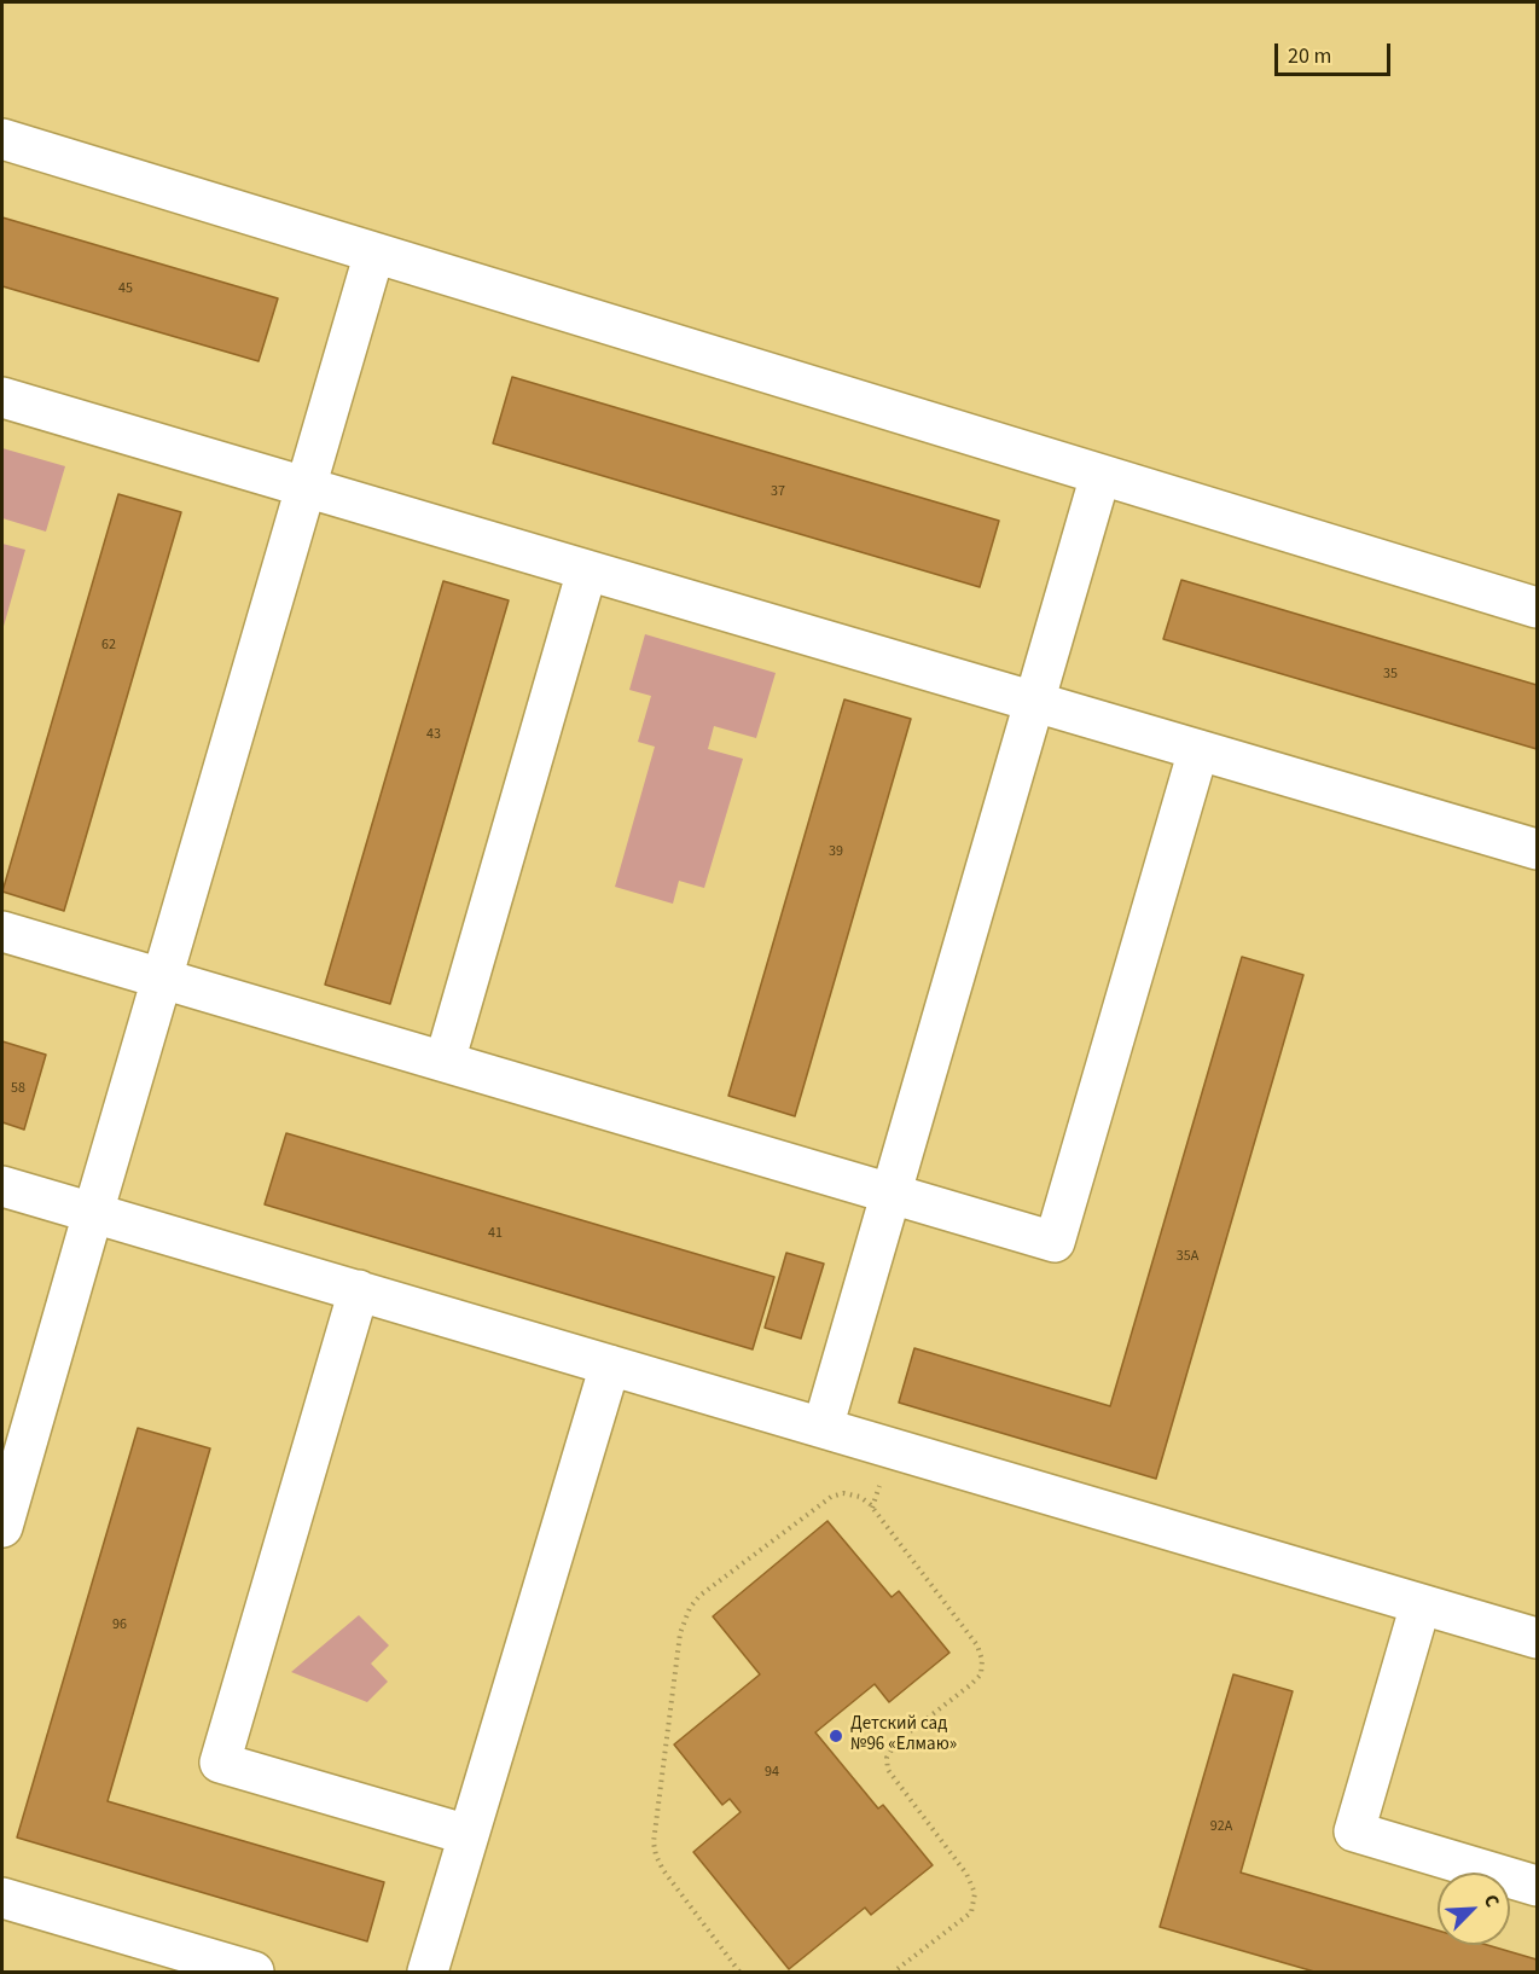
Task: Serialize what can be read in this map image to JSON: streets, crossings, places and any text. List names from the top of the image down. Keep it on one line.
{"places":["Детский сад №96 «Елмаю»"],"house_numbers":["45","37","62","35","43","39","58","41","35А","96","94","92А"],"scale_bar":"20 m","north":"top right"}
